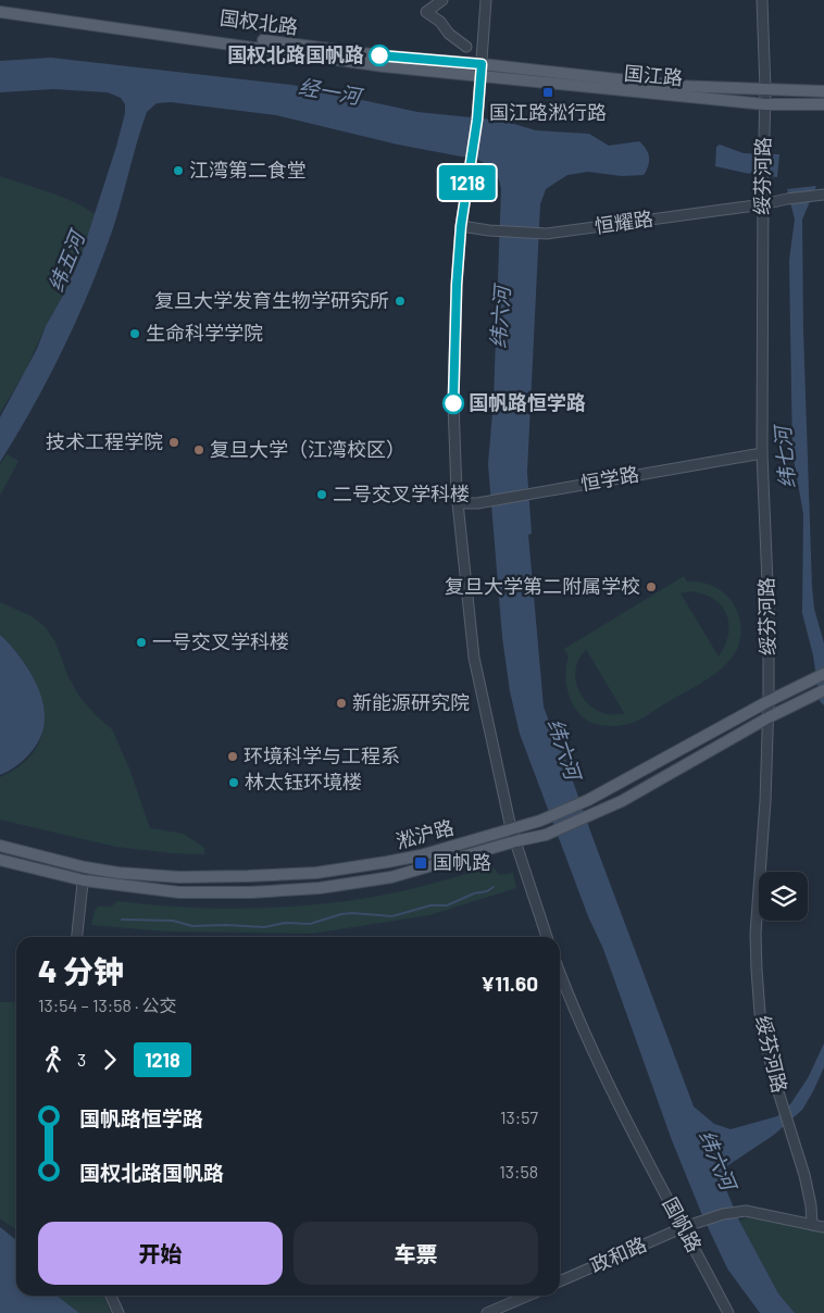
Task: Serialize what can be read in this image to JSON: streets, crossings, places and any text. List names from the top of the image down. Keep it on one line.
{"streets":{"main road":["国权北路","国江路","淞沪路"],"street":["绥芬河路","恒耀路","恒学路","国帆路","政和路"]},"crossings":[["国权北路","国江路"],["国江路","绥芬河路"],["绥芬河路","恒耀路"],["绥芬河路","恒学路"],["绥芬河路","淞沪路"],["绥芬河路","政和路"],["国帆路","政和路"]],"water":["经一河","纬五河","纬六河","纬七河"],"places":{"other":["国权北路国帆路","江湾第二食堂","复旦大学发育生物学研究所","生命科学学院","国帆路恒学路","技术工程学院","复旦大学（江湾校区）","二号交叉学科楼","复旦大学第二附属学校","一号交叉学科楼","新能源研究院","环境科学与工程系","林太钰环境楼"],"transit":["国江路淞行路","国帆路"]},"lines":["bus line 1218"],"page":{"on_map":"1218","heading":["4 分钟","13:54 – 13:58 · 公交","¥11.60"],"legs":["3","1218"],"list":[{"name":"国帆路恒学路","value":"13:57"},{"name":"国权北路国帆路","value":"13:58"}],"buttons":["开始","车票"]}}
